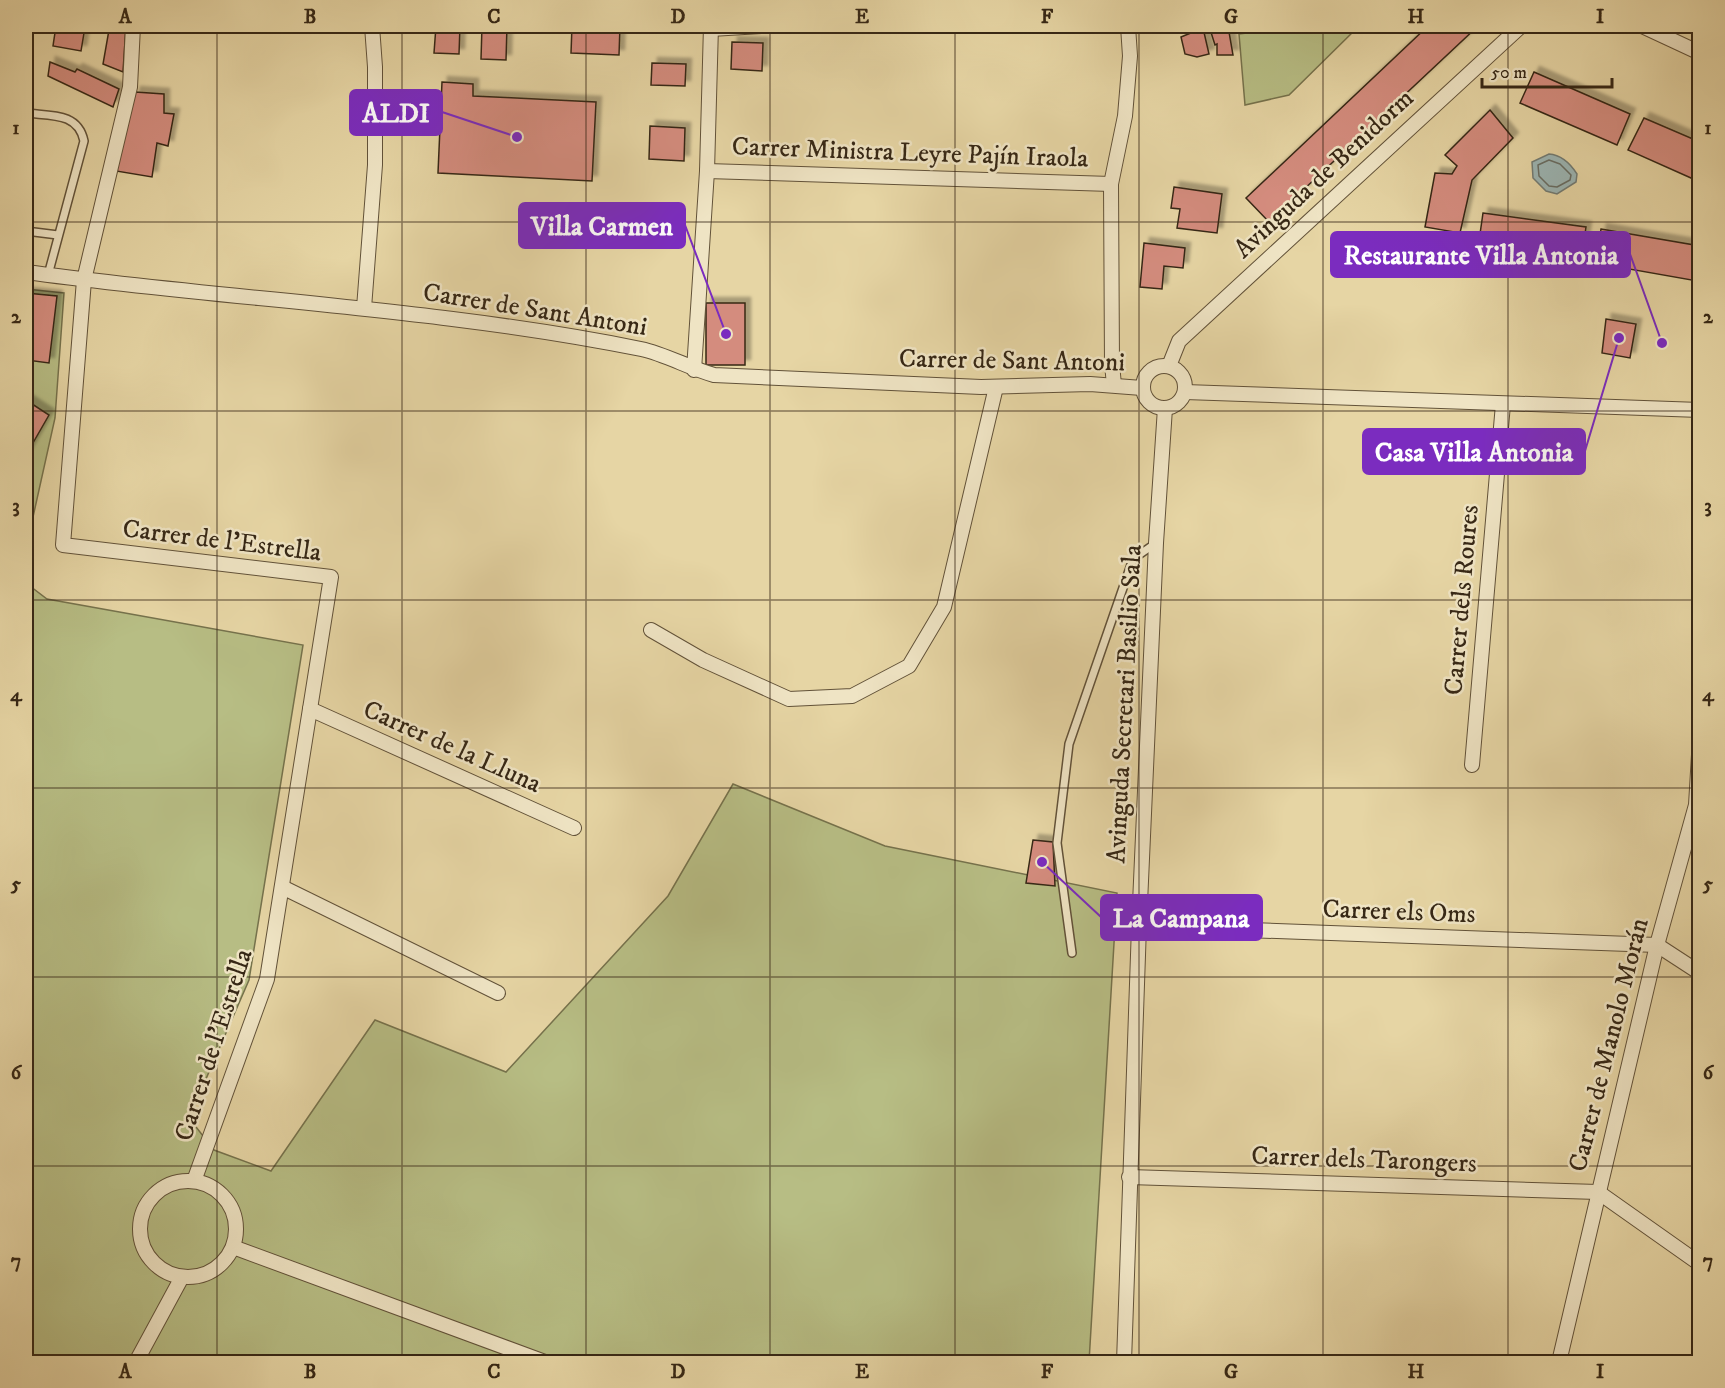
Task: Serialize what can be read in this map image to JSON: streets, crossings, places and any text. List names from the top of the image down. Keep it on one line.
{"streets":{"street":["Carrer Ministra Leyre Pajín Iraola","Avinguda de Benidorm","Carrer de Sant Antoni","Carrer de l'Estrella","Carrer dels Roures","Avinguda Secretari Basilio Sala","Carrer de la Lluna","Carrer els Oms","Carrer de Manolo Morán","Carrer dels Tarongers"]},"crossings":[["Avinguda de Benidorm","Carrer de Sant Antoni"],["Avinguda de Benidorm","Avinguda Secretari Basilio Sala"],["Carrer de Sant Antoni","Carrer de l'Estrella"],["Carrer de Sant Antoni","Avinguda Secretari Basilio Sala"],["Carrer de l'Estrella","Carrer de la Lluna"],["Avinguda Secretari Basilio Sala","Carrer els Oms"],["Avinguda Secretari Basilio Sala","Carrer dels Tarongers"],["Carrer els Oms","Carrer de Manolo Morán"],["Carrer de Manolo Morán","Carrer dels Tarongers"]],"places":["ALDI","Villa Carmen","Casa Villa Antonia","Restaurante Villa Antonia","La Campana"],"scale_bar":"50 m","grid":{"columns":["A","B","C","D","E","F","G","H","I"],"rows":["1","2","3","4","5","6","7"]}}
